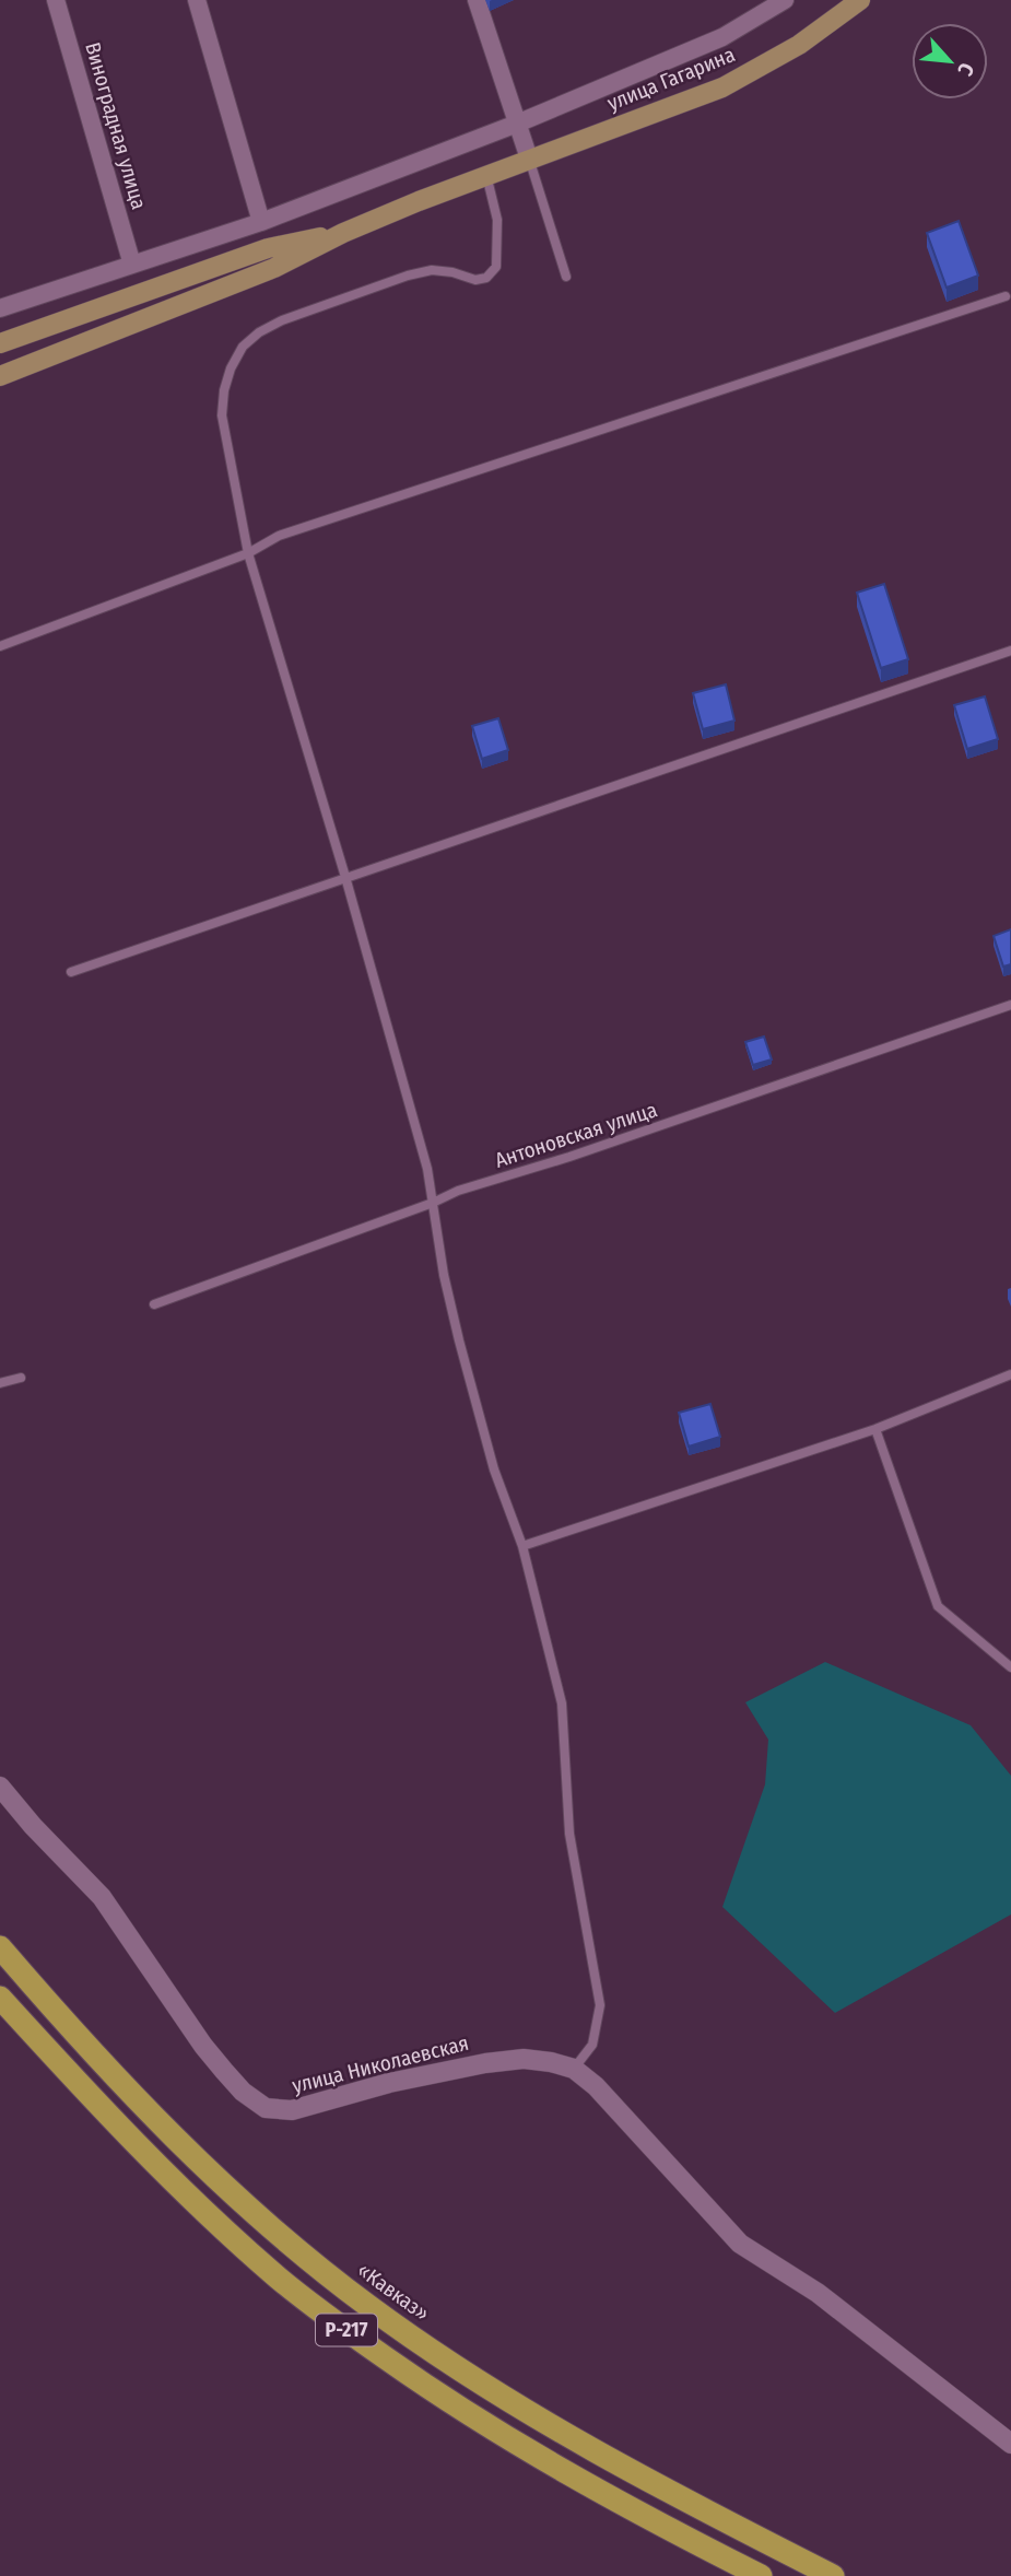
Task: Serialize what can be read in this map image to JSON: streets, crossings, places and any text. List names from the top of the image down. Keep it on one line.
{"streets":{"highway":["«Кавказ»","Р-217"],"main road":["улица Гагарина"],"street":["Виноградная улица","улица Николаевская"],"lane":["Антоновская улица"]},"north":"bottom right"}
